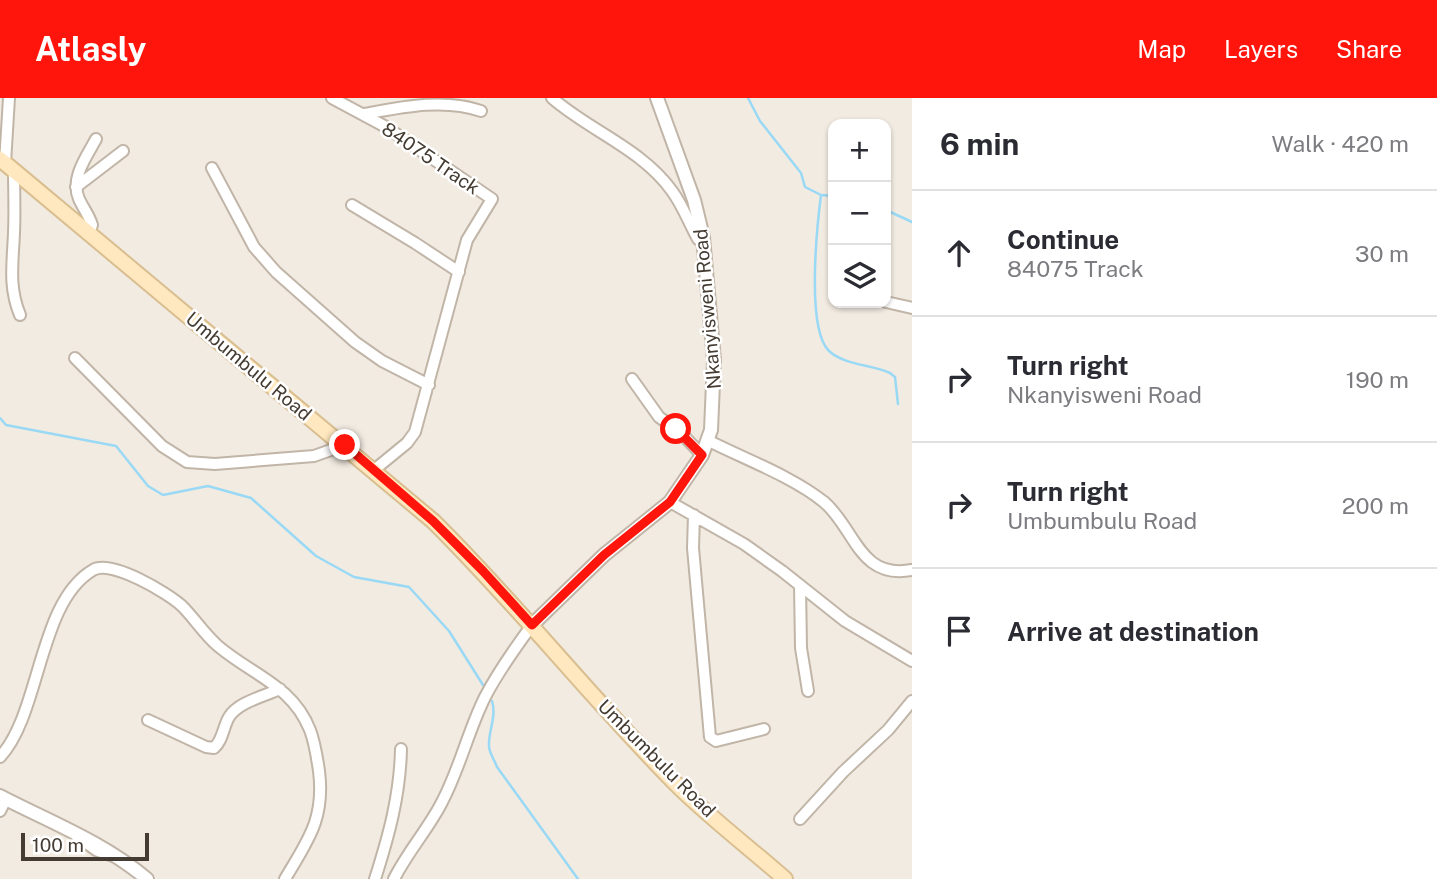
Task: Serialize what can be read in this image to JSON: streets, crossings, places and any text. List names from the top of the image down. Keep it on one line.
{"streets":{"main road":["Umbumbulu Road"],"street":["84075 Track","Nkanyisweni Road"]},"crossings":[["Nkanyisweni Road","Umbumbulu Road"]],"scale_bar":"100 m","page":{"header":"Atlasly","nav":["Map","Layers","Share"],"heading":["6 min","Walk · 420 m"],"map_buttons":["+","−"],"list":[["Continue","84075 Track","30 m"],["Turn right","Nkanyisweni Road","190 m"],["Turn right","Umbumbulu Road","200 m"],"Arrive at destination"],"scale":"100 m"}}
